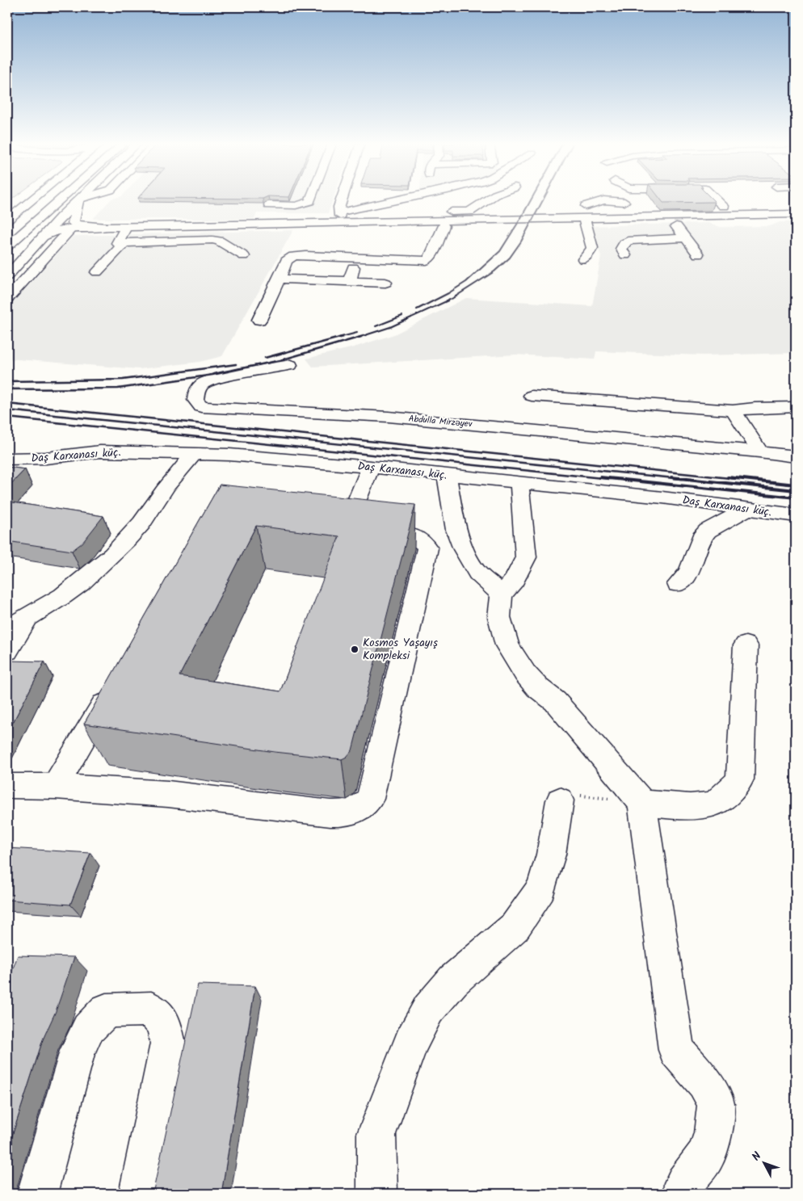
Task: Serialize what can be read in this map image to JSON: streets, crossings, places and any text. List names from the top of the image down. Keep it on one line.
{"streets":{"main road":["Abdulla Mirzəyev","Daş Karxanası küç."]},"places":["Kosmos Yaşayış Kompleksi"],"north":"top left"}
